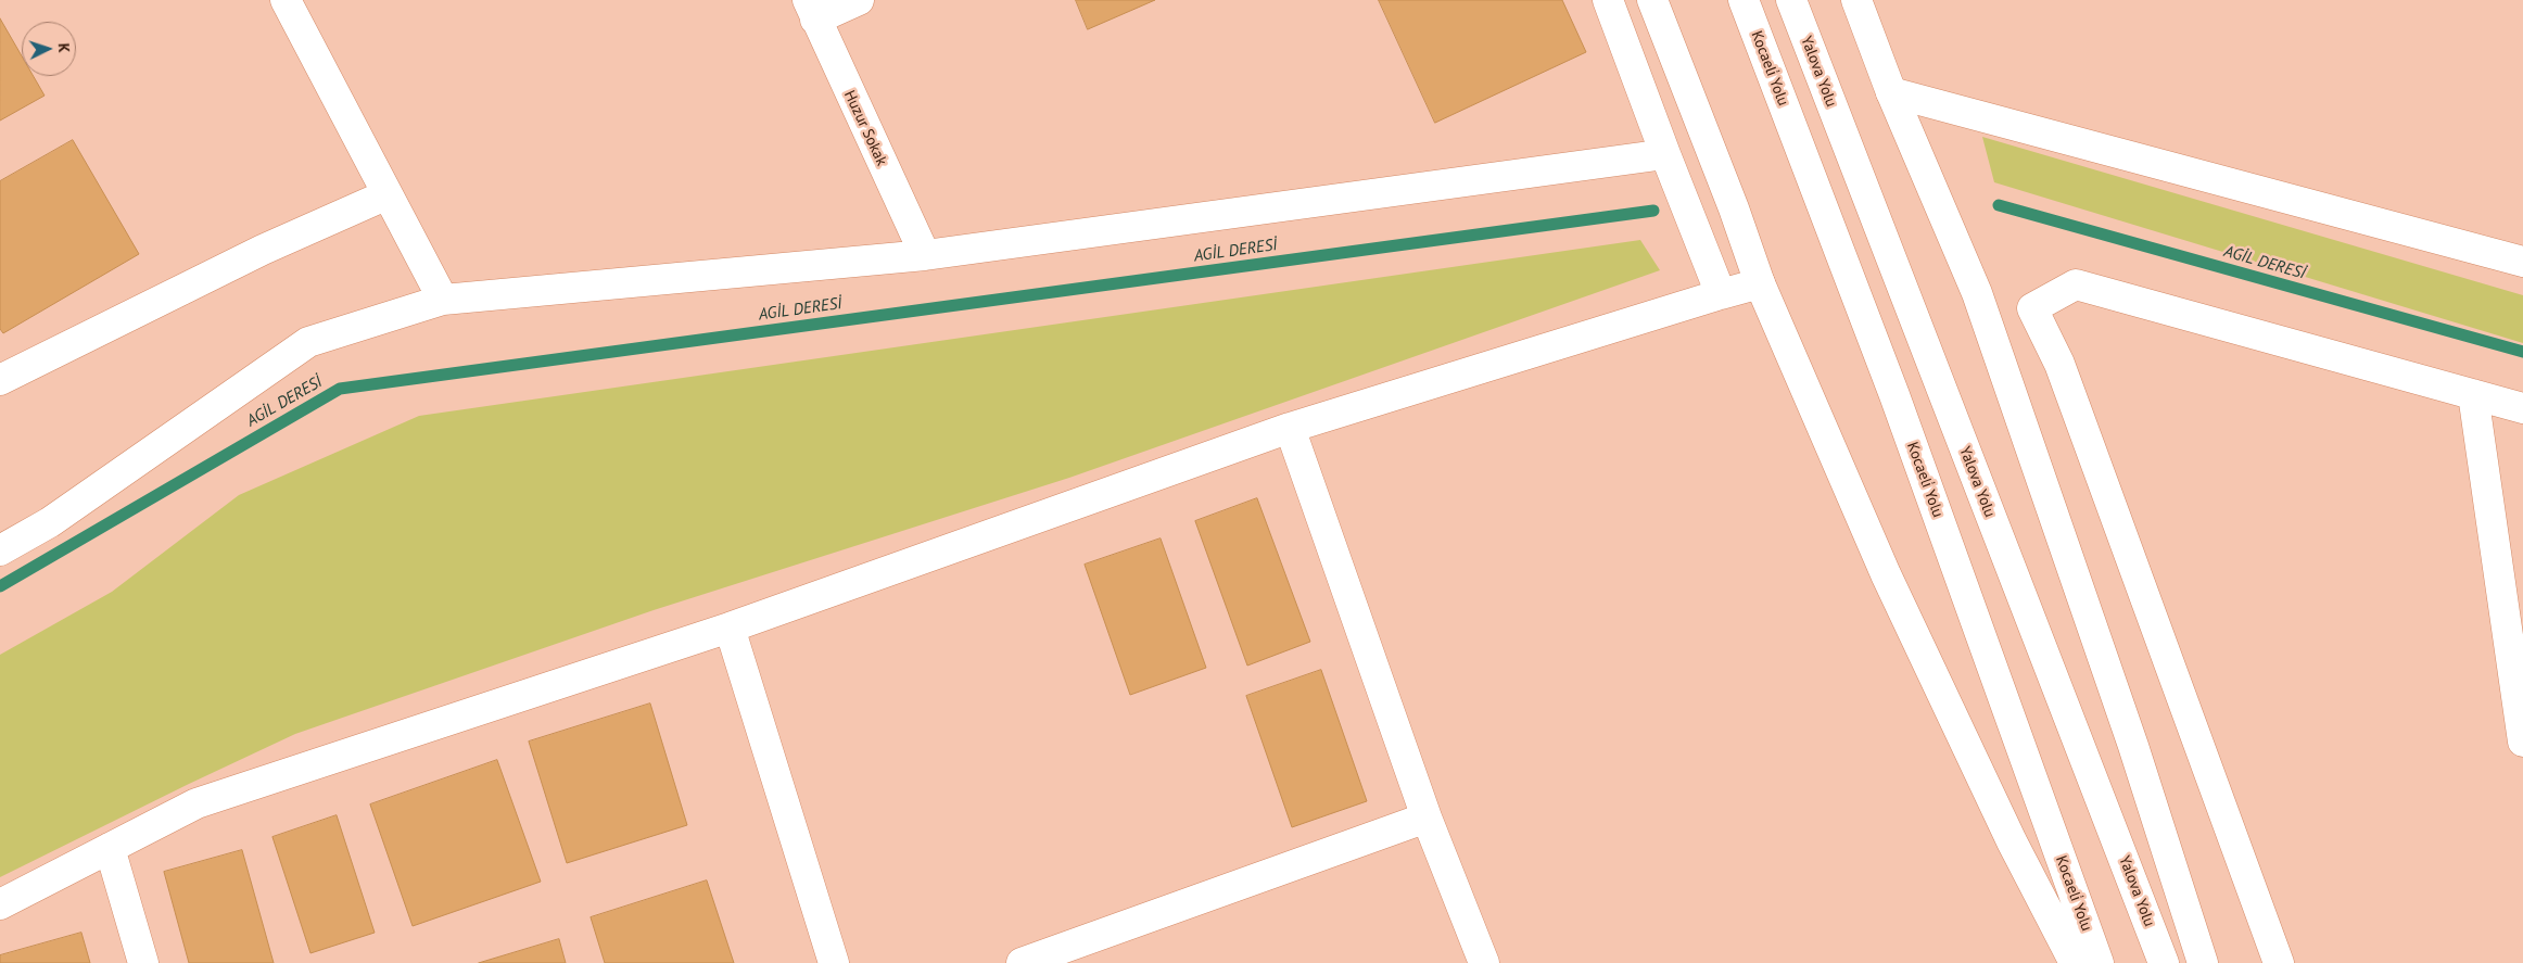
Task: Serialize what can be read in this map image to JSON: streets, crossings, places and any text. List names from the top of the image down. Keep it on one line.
{"streets":{"main road":["Kocaeli̇ Yolu","Yalova Yolu","Huzur Sokak"]},"water":["AGİL DERESİ"],"north":"right"}
